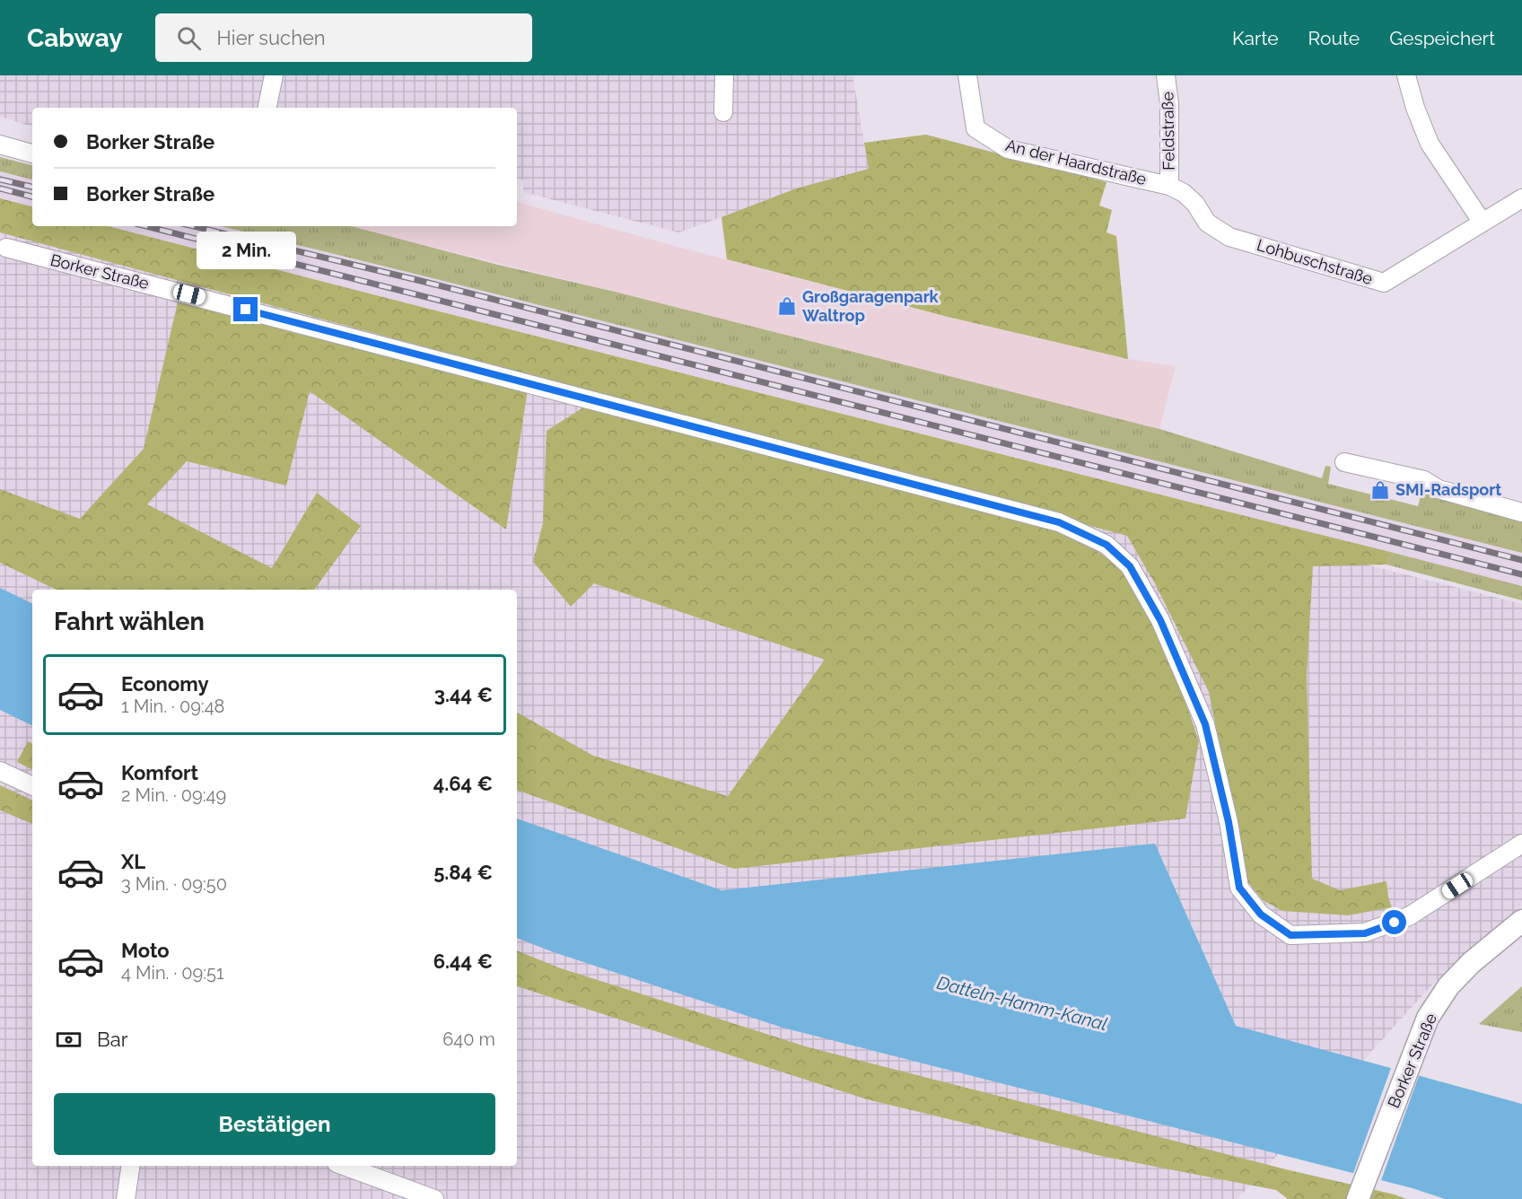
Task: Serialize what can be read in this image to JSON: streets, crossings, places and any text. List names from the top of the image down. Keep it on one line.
{"streets":{"street":["Feldstraße","An der Haardstraße","Lohbuschstraße","Borker Straße"]},"crossings":[["Feldstraße","An der Haardstraße"],["Feldstraße","Lohbuschstraße"],["An der Haardstraße","Lohbuschstraße"]],"water":["Datteln-Hamm-Kanal"],"places":{"shop":["Großgaragenpark Waltrop","SMI-Radsport"]},"page":{"header":"Cabway","search":"Hier suchen","nav":["Karte","Route","Gespeichert"],"banner":["Borker Straße","Borker Straße"],"bubble":"2 Min.","heading":"Fahrt wählen","list":[{"name":"Economy","note":"1 Min. · 09:48","value":"3.44 €"},{"name":"Komfort","note":"2 Min. · 09:49","value":"4.64 €"},{"name":"XL","note":"3 Min. · 09:50","value":"5.84 €"},{"name":"Moto","note":"4 Min. · 09:51","value":"6.44 €"}],"pay":["Bar","640 m"],"buttons":"Bestätigen"}}
